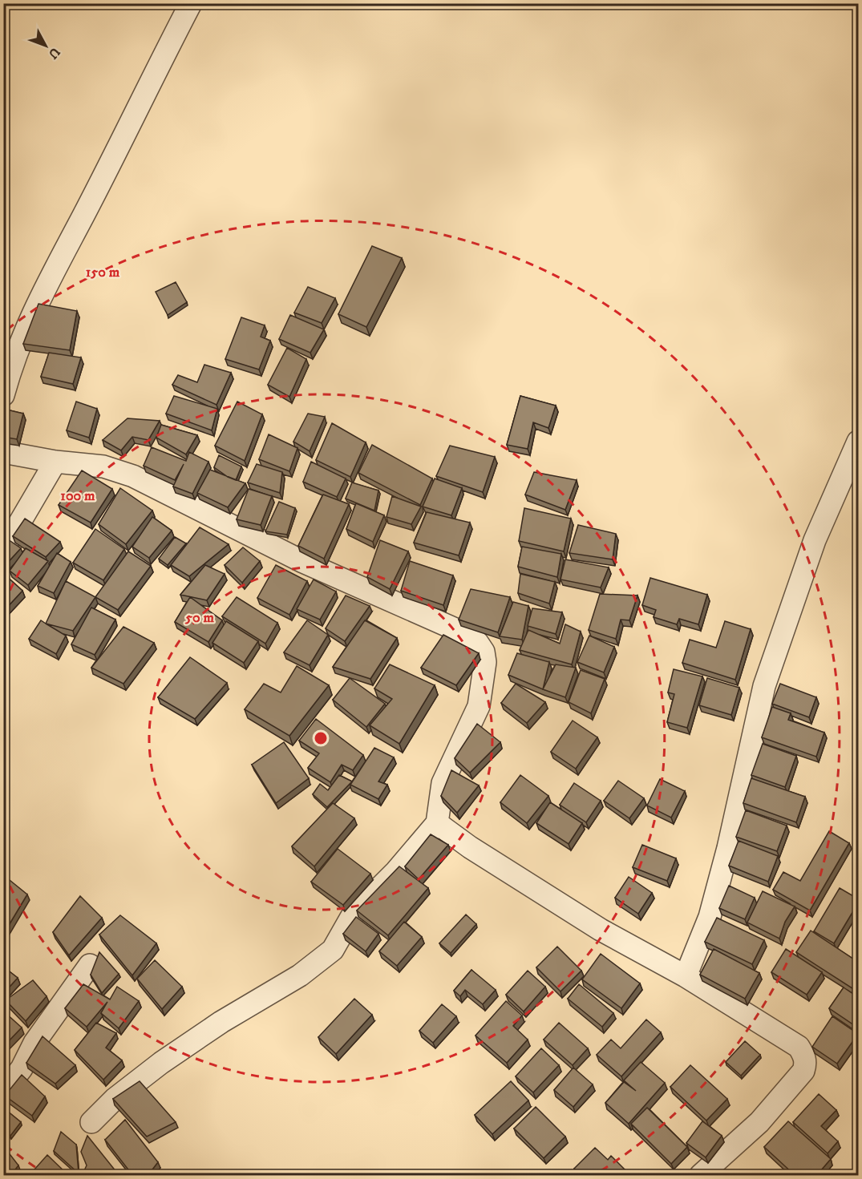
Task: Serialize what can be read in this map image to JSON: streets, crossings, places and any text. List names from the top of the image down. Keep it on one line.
{"north":"bottom right","rings":["150 m","100 m","50 m"]}
